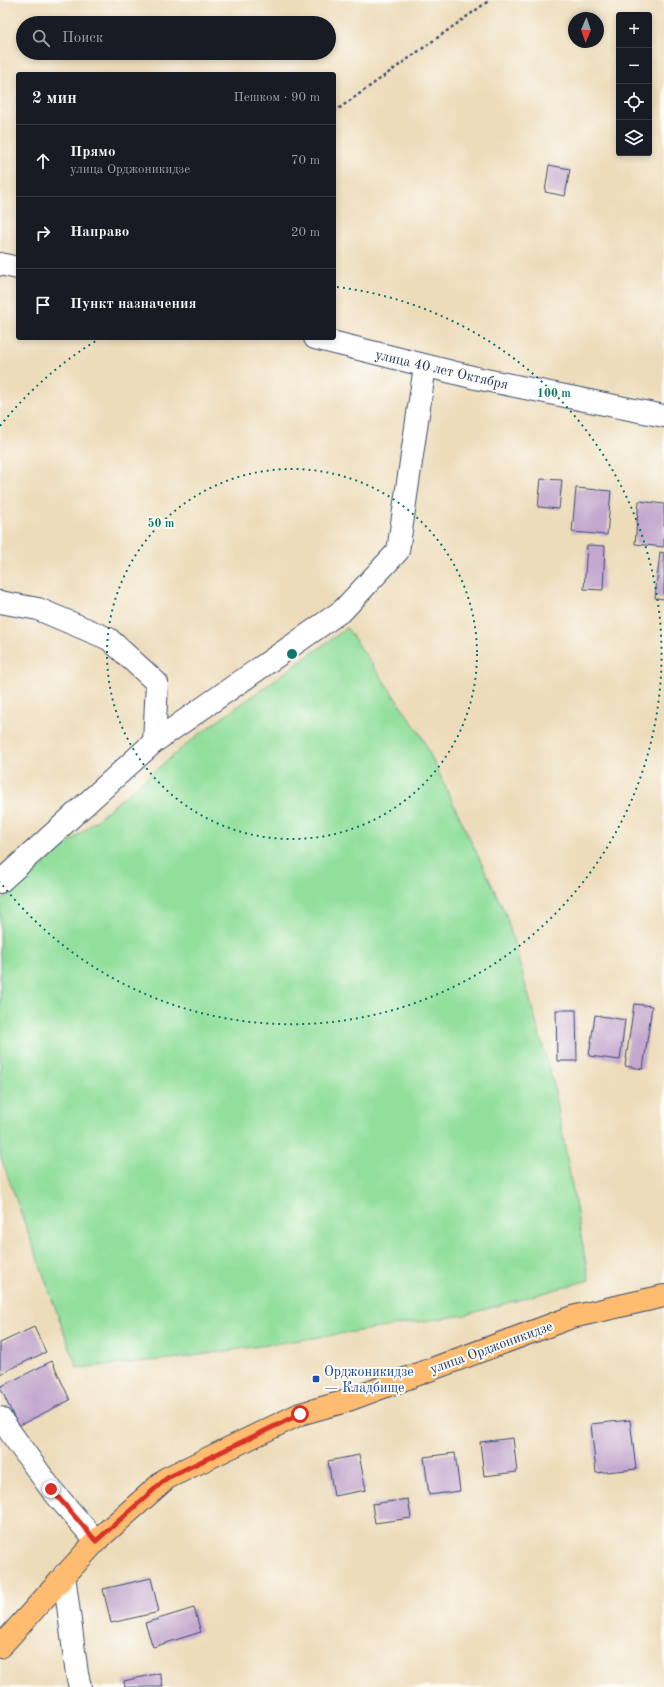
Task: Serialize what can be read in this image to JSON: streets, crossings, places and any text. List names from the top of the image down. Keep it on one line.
{"streets":{"main road":["улица Орджоникидзе"],"street":["улица 40 лет Октября"]},"places":{"transit":["Орджоникидзе — Кладбище"]},"north":"bottom","page":{"map_buttons":["+","−"],"search":"Поиск","heading":["2 мин","Пешком · 90 m"],"list":[["Прямо","улица Орджоникидзе","70 m"],["Направо","20 m"],"Пункт назначения"]},"rings":["100 m","50 m"]}
